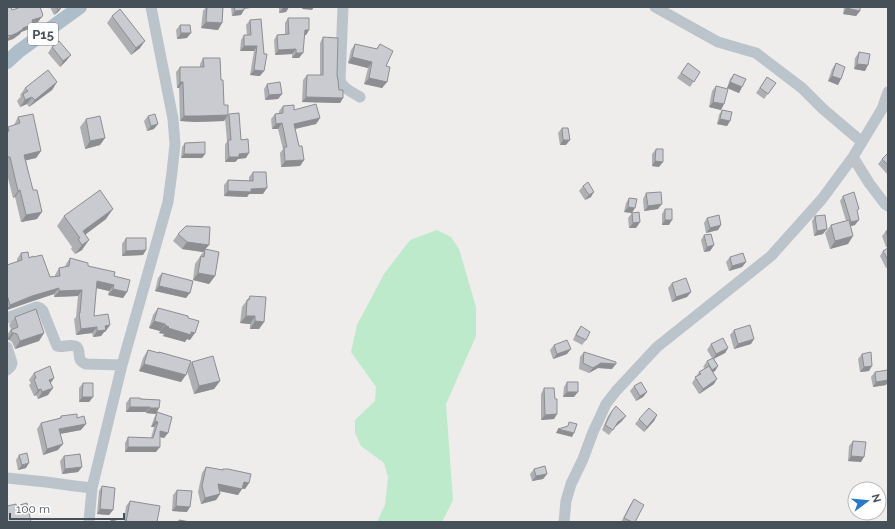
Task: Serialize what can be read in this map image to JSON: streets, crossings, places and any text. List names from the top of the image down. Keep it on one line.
{"streets":{"main road":["P15"]},"scale_bar":"100 m","north":"right"}
